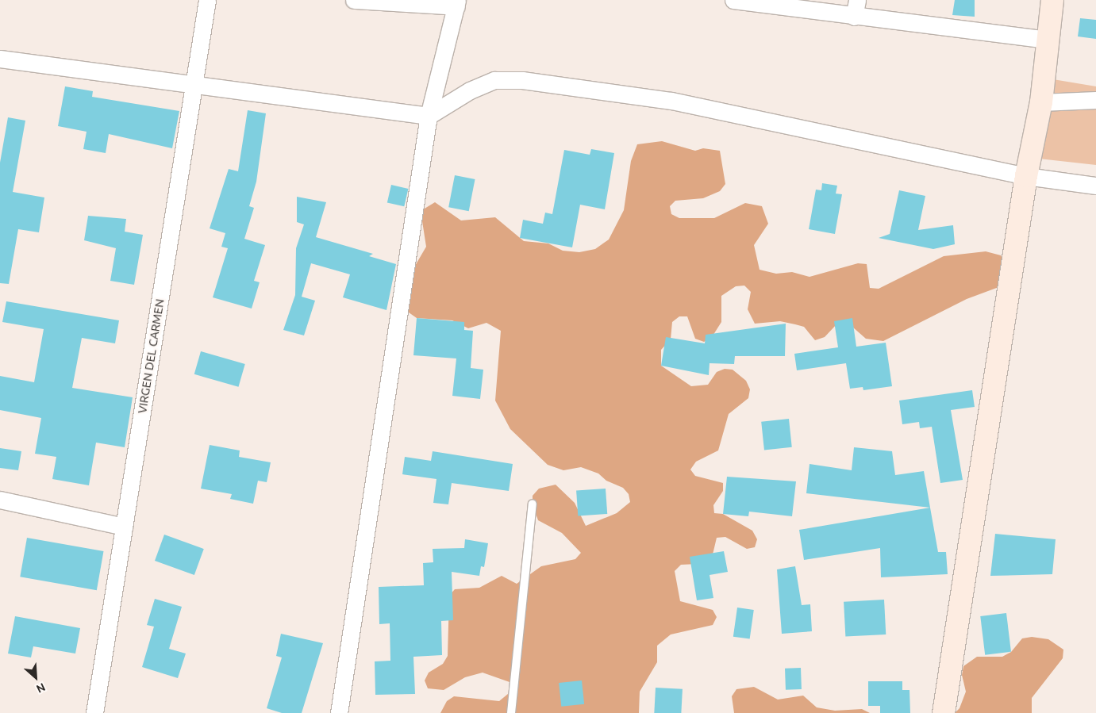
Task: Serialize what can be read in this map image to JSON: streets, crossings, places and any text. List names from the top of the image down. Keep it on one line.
{"streets":{"street":["VIRGEN DEL CARMEN"]},"north":"bottom right"}
